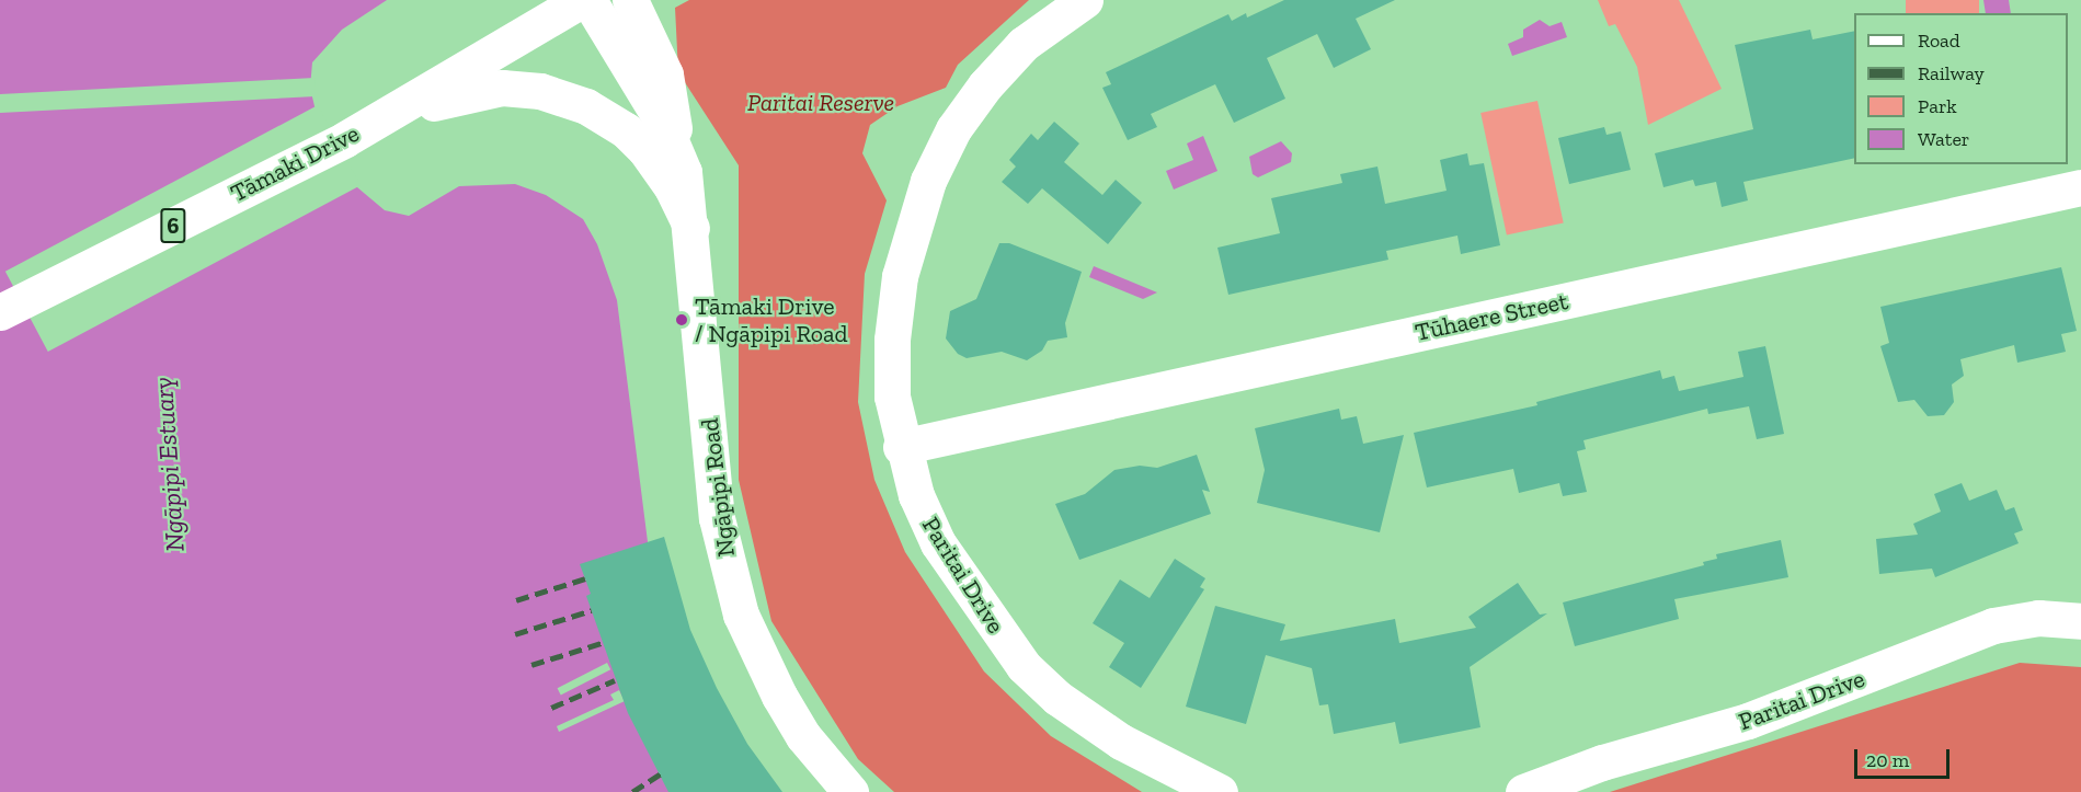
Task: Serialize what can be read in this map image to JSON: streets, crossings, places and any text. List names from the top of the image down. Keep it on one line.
{"streets":{"street":["Tāmaki Drive","6","Tūhaere Street","Ngāpipi Road","Paritai Drive"]},"crossings":[["Tāmaki Drive","6"],["6","Ngāpipi Road"],["Tūhaere Street","Paritai Drive"]],"water":["Ngāpipi Estuary"],"parks":["Paritai Reserve"],"places":["Tāmaki Drive / Ngāpipi Road"],"legend":["Road","Railway","Park","Water"],"scale_bar":"20 m"}
